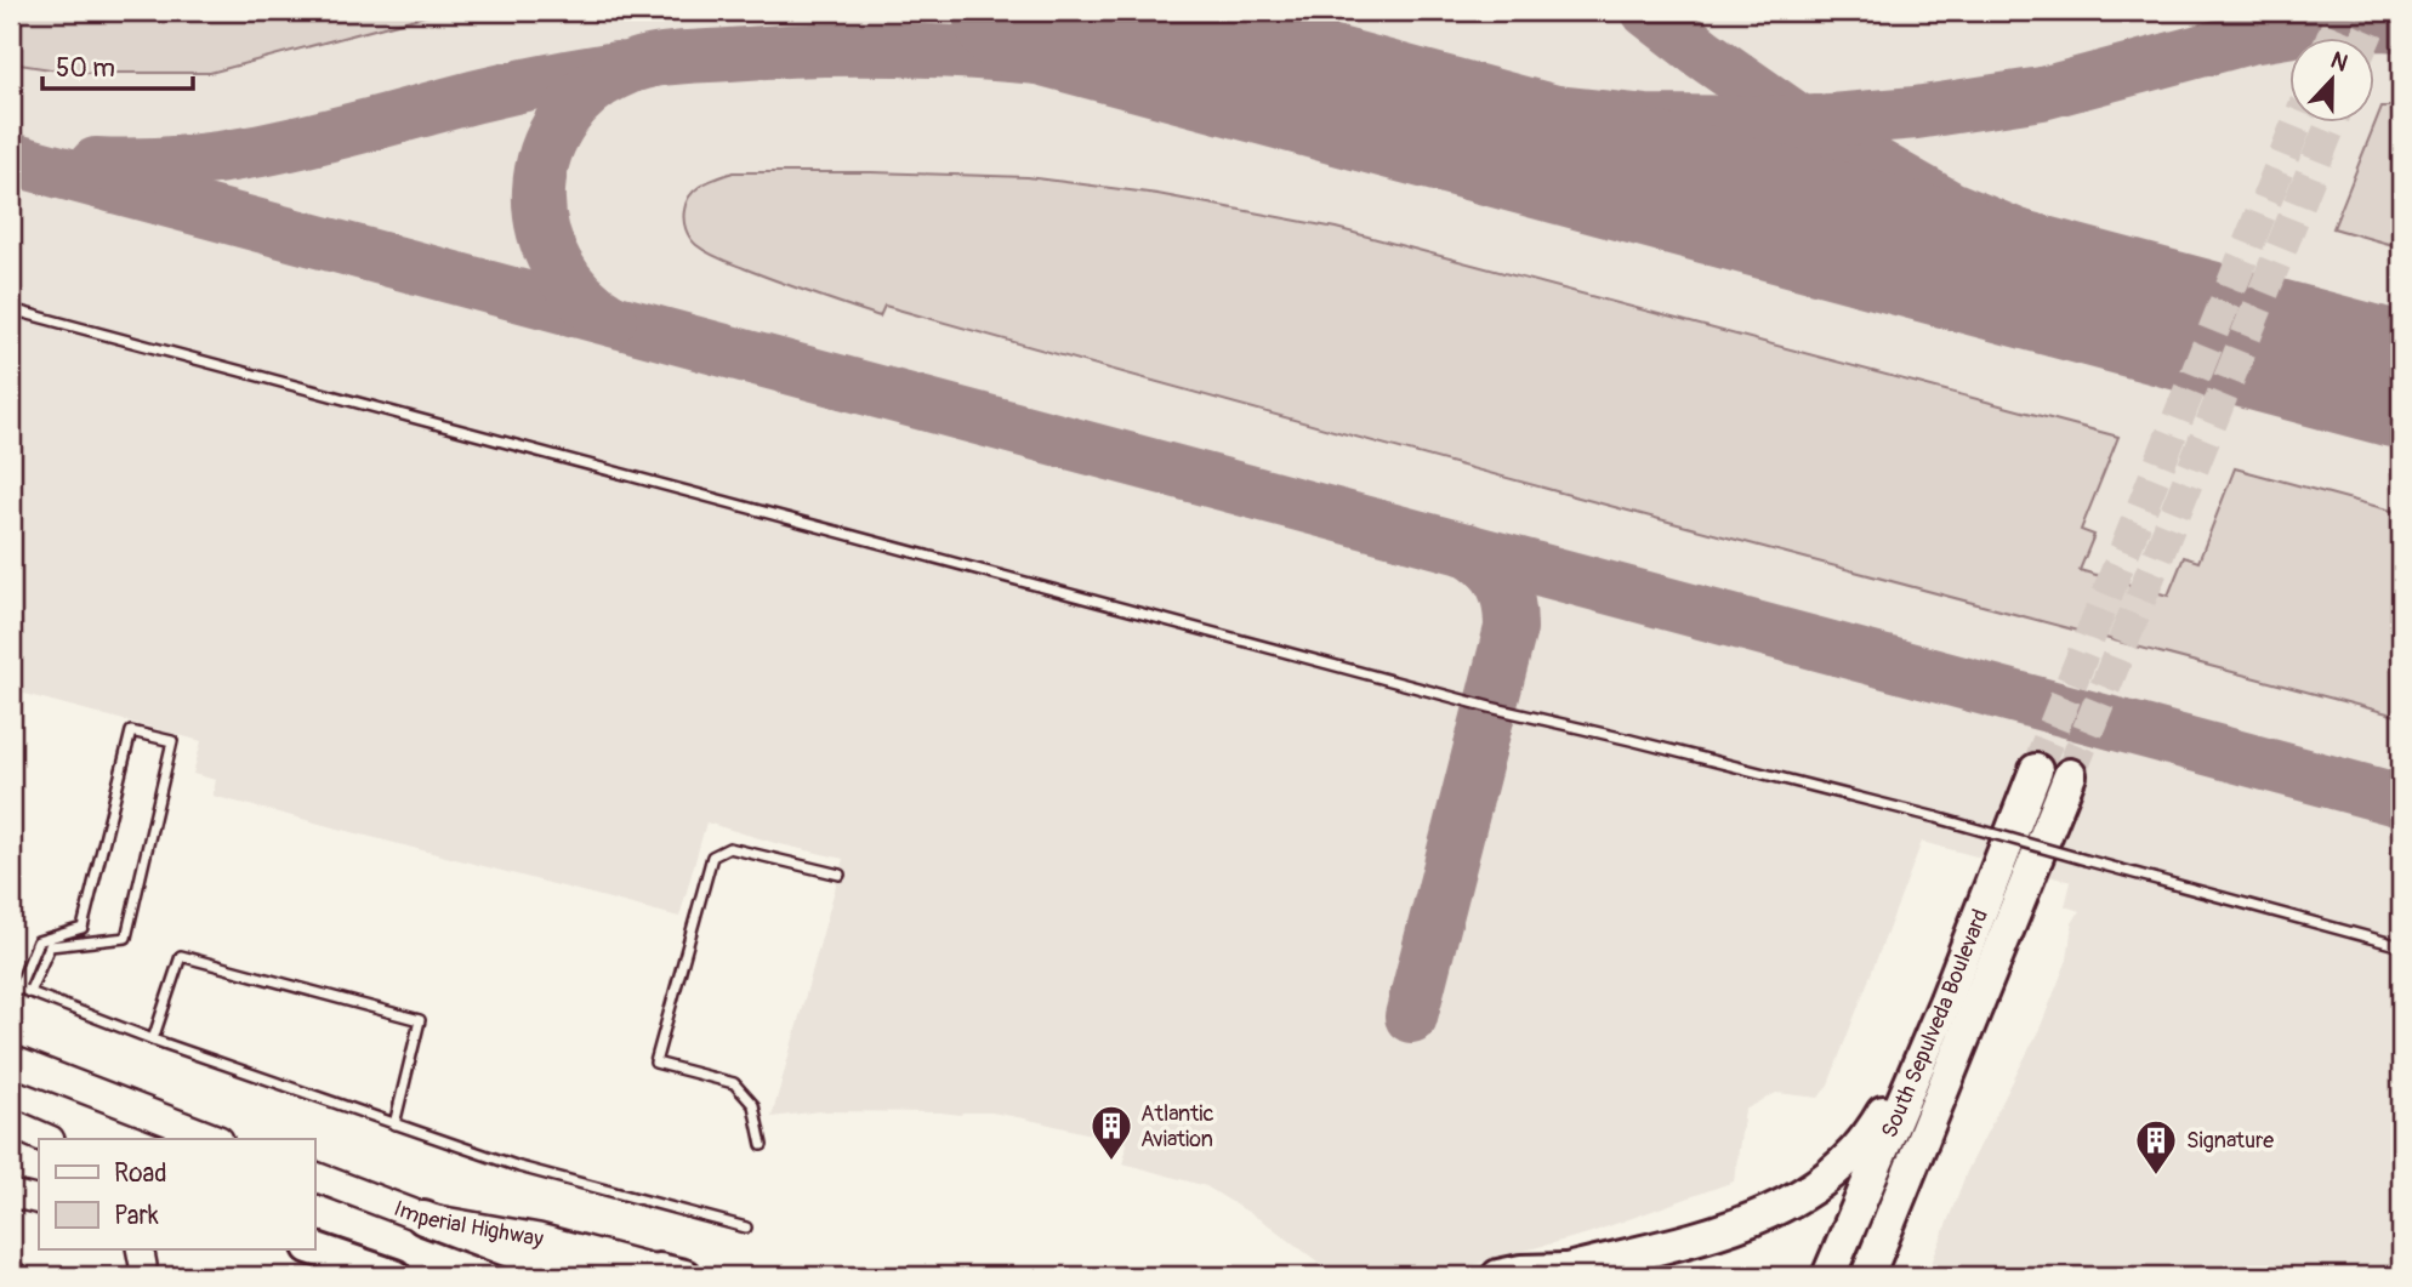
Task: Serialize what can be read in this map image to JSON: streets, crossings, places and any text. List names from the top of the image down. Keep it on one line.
{"streets":{"highway":["South Sepulveda Boulevard"],"main road":["Imperial Highway"]},"places":{"building":["Atlantic Aviation","Signature"]},"legend":["Road","Park"],"scale_bar":"50 m","north":"top"}
